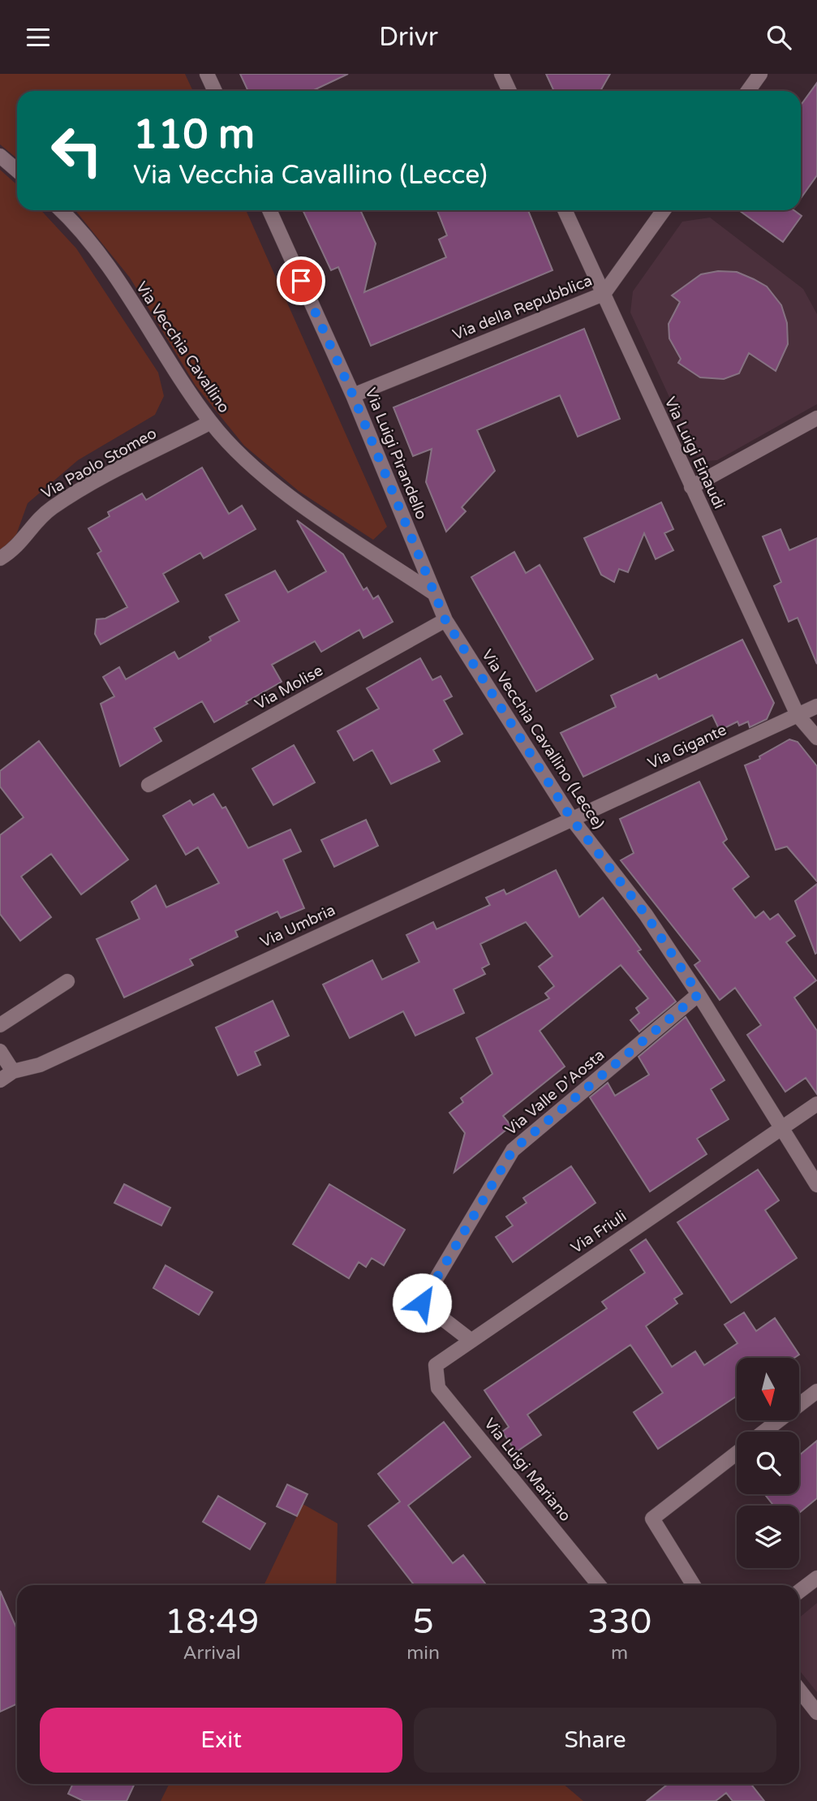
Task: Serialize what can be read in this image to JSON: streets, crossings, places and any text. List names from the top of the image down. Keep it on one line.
{"streets":{"street":["Via della Repubblica","Via Vecchia Cavallino","Via Luigi Einaudi","Via Luigi Pirandello","Via Paolo Stomeo","Via Molise","Via Vecchia Cavallino (Lecce)","Via Gigante","Via Umbria","Via Valle D'Aosta","Via Friuli","Via Luigi Mariano"]},"crossings":[["Via della Repubblica","Via Luigi Einaudi"],["Via della Repubblica","Via Luigi Pirandello"],["Via Vecchia Cavallino","Via Luigi Pirandello"],["Via Vecchia Cavallino","Via Paolo Stomeo"],["Via Vecchia Cavallino","Via Vecchia Cavallino (Lecce)"],["Via Luigi Einaudi","Via Gigante"],["Via Luigi Pirandello","Via Vecchia Cavallino (Lecce)"],["Via Molise","Via Vecchia Cavallino (Lecce)"],["Via Vecchia Cavallino (Lecce)","Via Gigante"],["Via Vecchia Cavallino (Lecce)","Via Umbria"],["Via Vecchia Cavallino (Lecce)","Via Valle D'Aosta"],["Via Vecchia Cavallino (Lecce)","Via Friuli"],["Via Gigante","Via Umbria"],["Via Valle D'Aosta","Via Friuli"],["Via Friuli","Via Luigi Mariano"]],"north":"bottom","page":{"header":"Drivr","turn":["110 m","Via Vecchia Cavallino (Lecce)"],"eta":["18:49","Arrival","5","min","330","m"],"buttons":["Exit","Share"]}}
